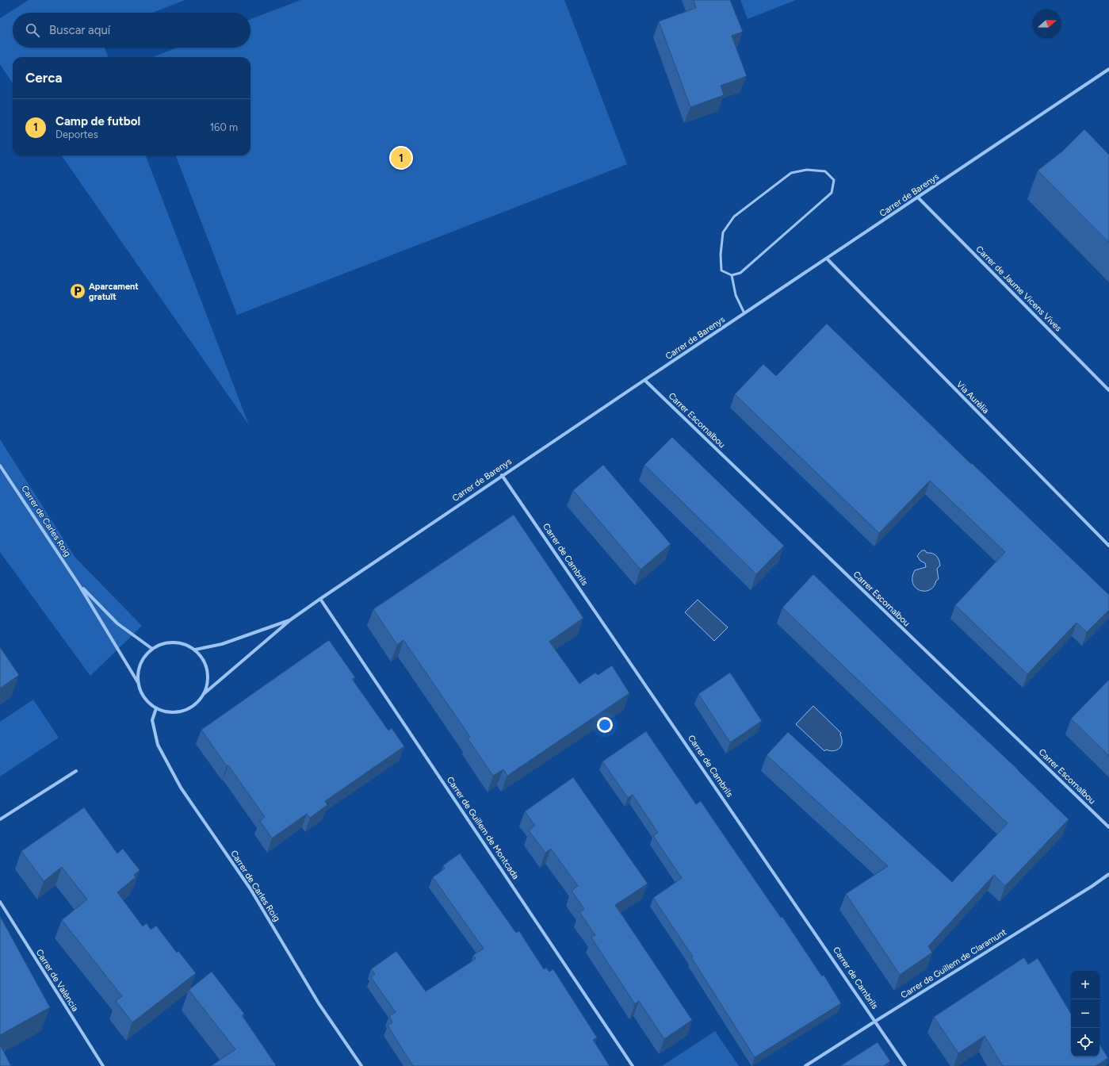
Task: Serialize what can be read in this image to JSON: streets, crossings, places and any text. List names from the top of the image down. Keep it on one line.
{"streets":{"street":["Carrer de Barenys","Carrer de Jaume Vicens Vives","Via Aurèlia","Carrer Escornalbou","Carrer de Carles Roig","Carrer de Cambrils","Carrer de Guillem de Montcada","Carrer de Guillem de Claramunt","Carrer de València"]},"crossings":[["Carrer de Barenys","Carrer de Jaume Vicens Vives"],["Carrer de Barenys","Via Aurèlia"],["Carrer de Barenys","Carrer Escornalbou"],["Carrer de Barenys","Carrer de Cambrils"],["Carrer de Barenys","Carrer de Guillem de Montcada"],["Carrer de Cambrils","Carrer de Guillem de Claramunt"]],"places":{"parking":["Aparcament gratuït"]},"north":"right","page":{"search":"Buscar aquí","heading":"Cerca","list":[{"mark":"1","name":"Camp de futbol","note":"Deportes","value":"160 m"}],"pins":"1","map_buttons":["+","−"]}}
